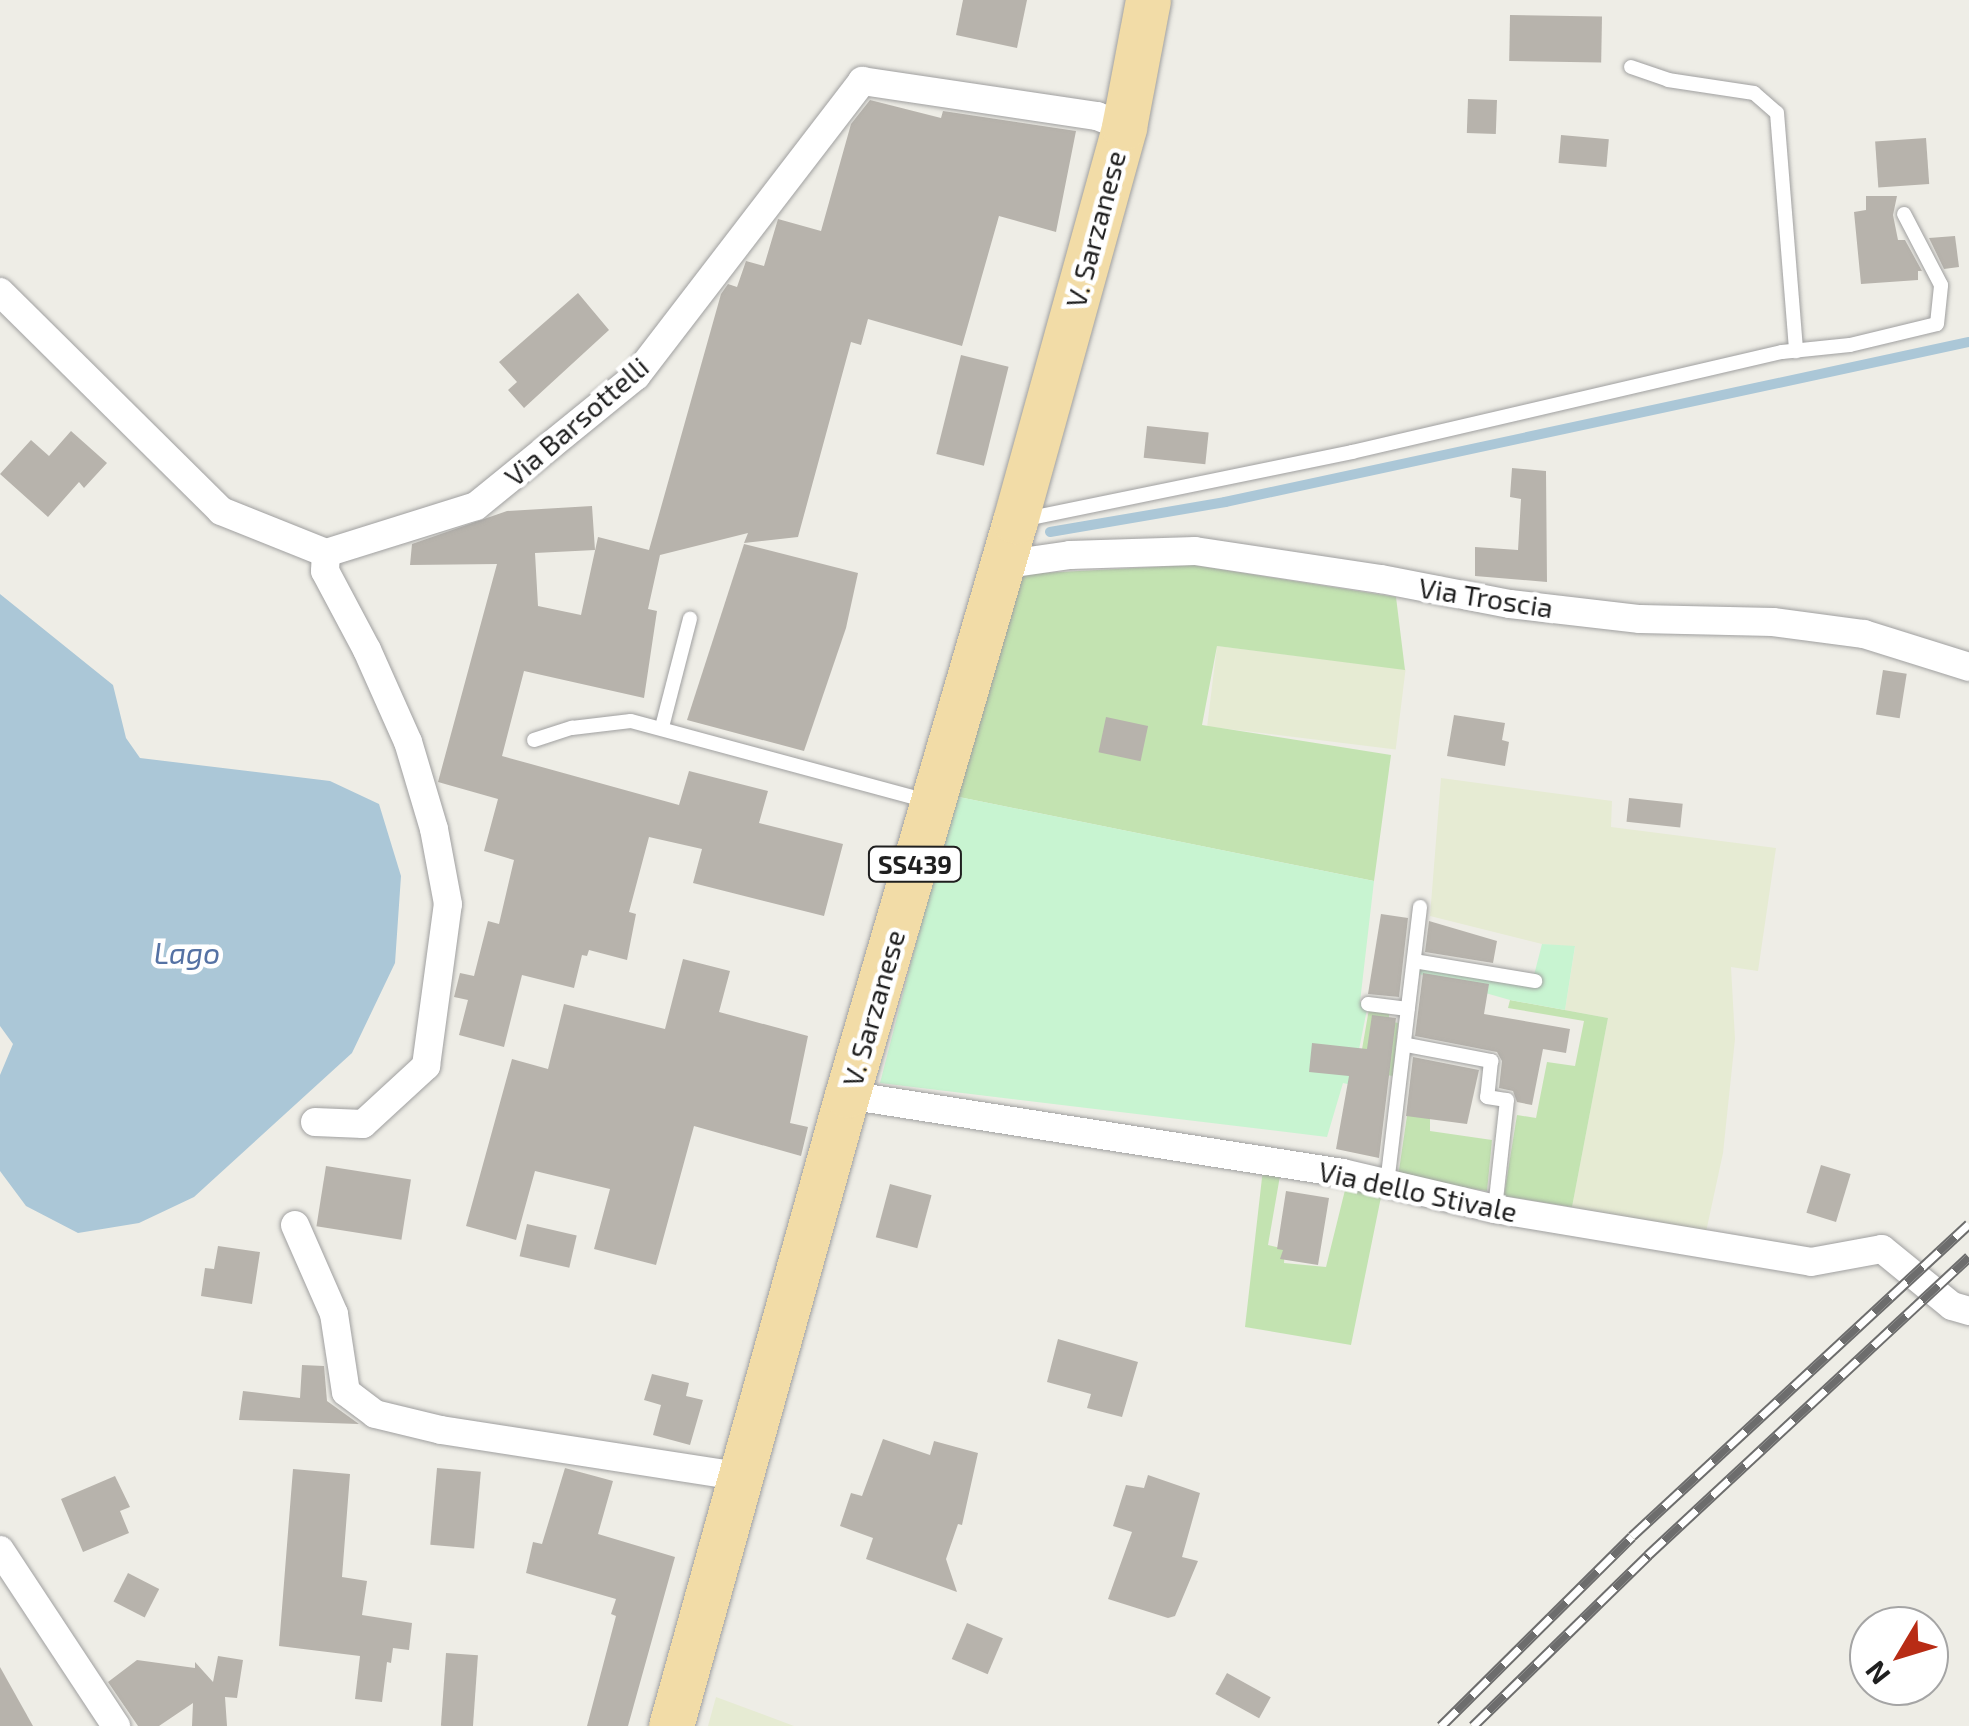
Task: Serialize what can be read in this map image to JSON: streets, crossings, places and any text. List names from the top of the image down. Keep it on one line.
{"streets":{"main road":["V. Sarzanese","SS439"],"street":["Via Barsottelli","Via Troscia","Via dello Stivale"]},"crossings":[["V. Sarzanese","Via Barsottelli"],["V. Sarzanese","Via Troscia"],["V. Sarzanese","Via dello Stivale"]],"water":["Lago"],"north":"bottom left"}
